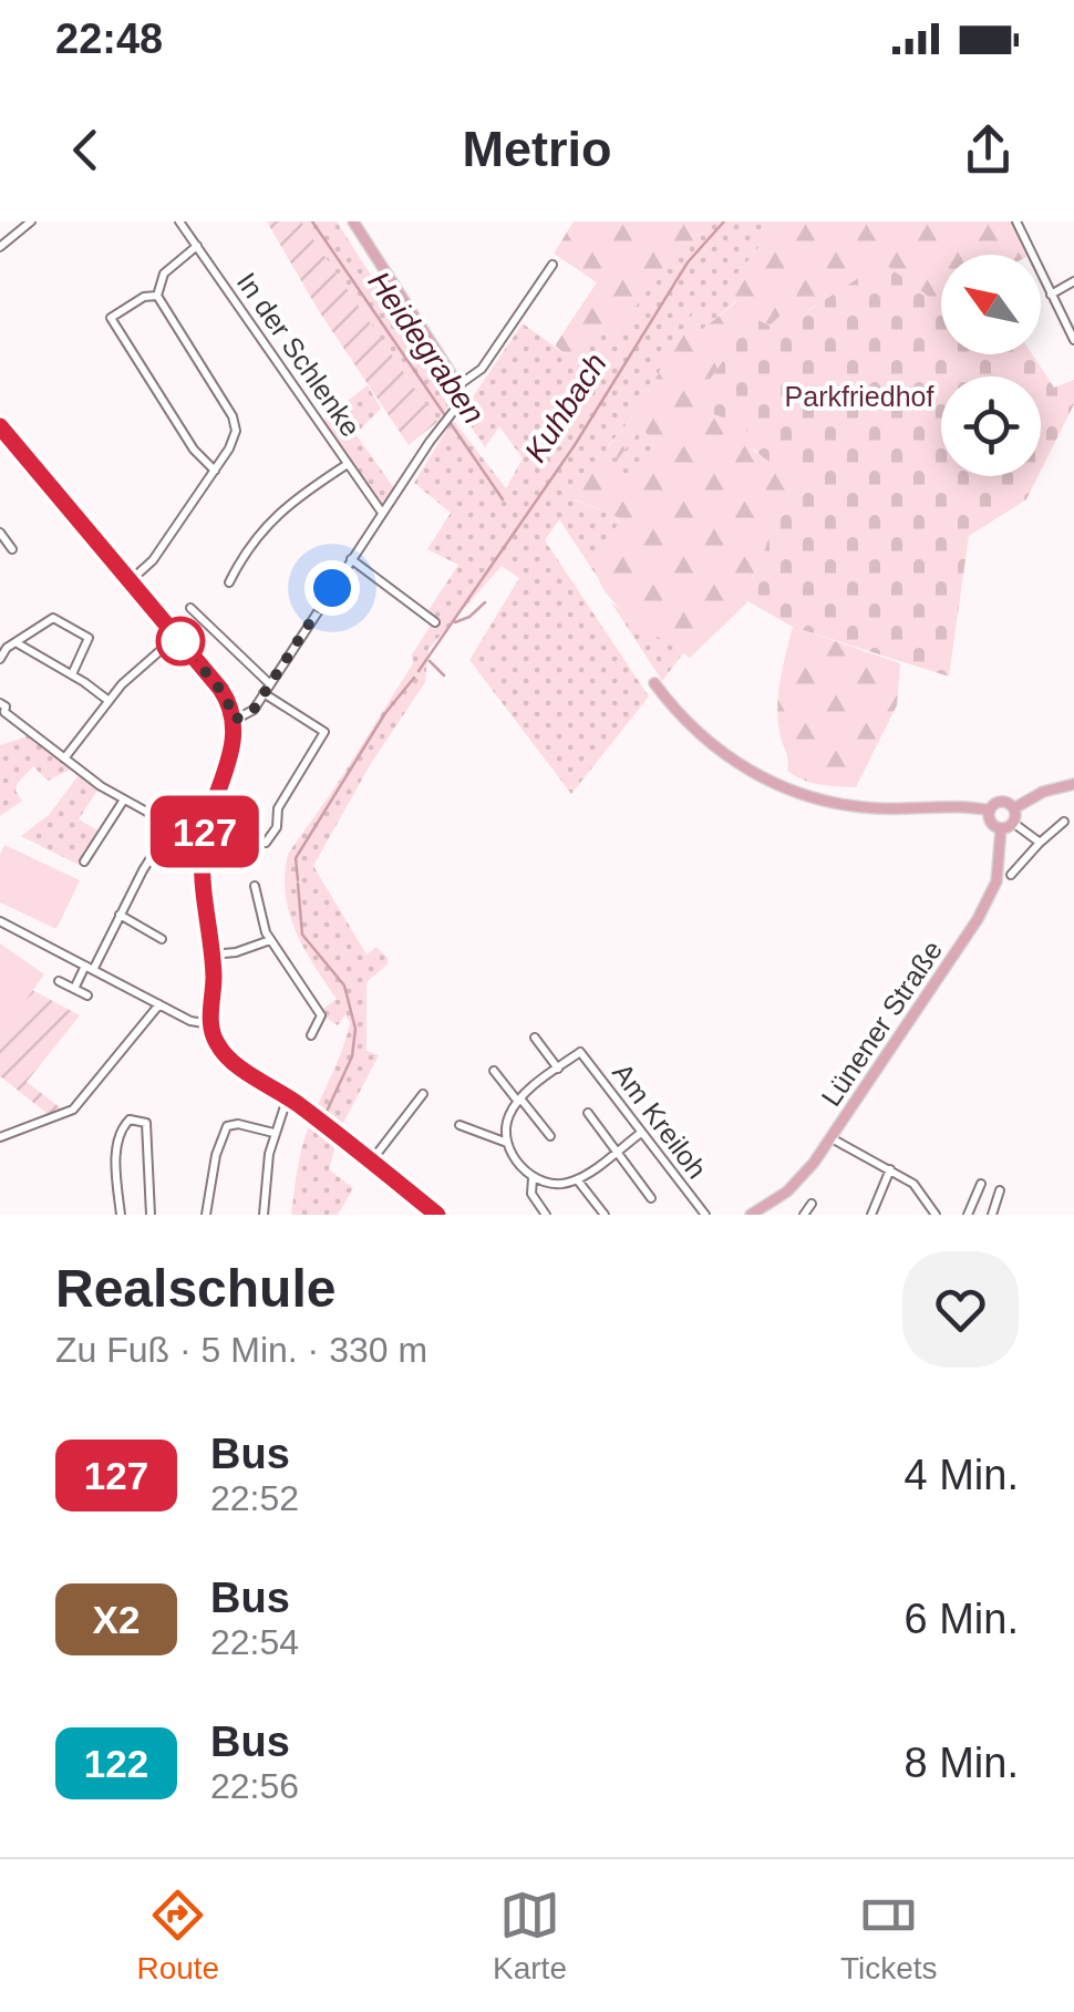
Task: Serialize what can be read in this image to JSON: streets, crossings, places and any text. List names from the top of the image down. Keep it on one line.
{"streets":{"main road":["Lünener Straße"],"street":["In der Schlenke","Am Kreiloh"]},"water":["Heidegraben","Kuhbach"],"parks":["Parkfriedhof"],"lines":["bus line 127"],"north":"top left","page":{"status":"22:48","header":"Metrio","on_map":"127","heading":["Realschule","Zu Fuß · 5 Min. · 330 m"],"list":[{"mark":"127","name":"Bus","note":"22:52","value":"4 Min."},{"mark":"X2","name":"Bus","note":"22:54","value":"6 Min."},{"mark":"122","name":"Bus","note":"22:56","value":"8 Min."}],"tabs":["Route","Karte","Tickets"]}}
